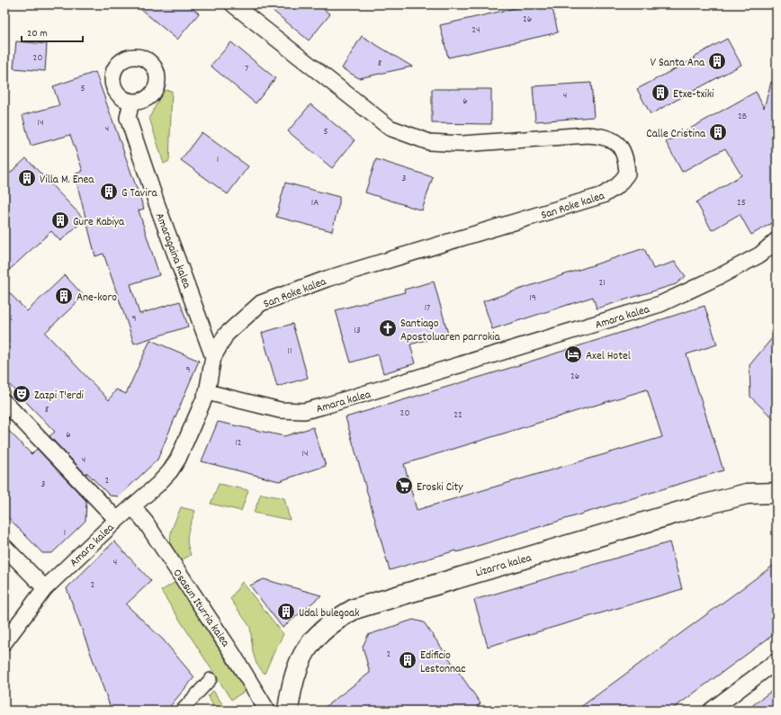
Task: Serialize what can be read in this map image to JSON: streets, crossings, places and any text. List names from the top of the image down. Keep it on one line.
{"streets":{"street":["San Roke kalea","Amaragaina kalea","Amara kalea","Lizarra kalea","Osasun Iturria kalea"]},"crossings":[["San Roke kalea","Amaragaina kalea"],["Amara kalea","Osasun Iturria kalea"]],"places":{"building":["V Santa Ana","Etxe-txiki","Calle Cristina","Villa M. Enea","G Tavira","Gure Kabiya","Ane-koro","Udal bulegoak","Edificio Lestonnac"],"church":["Santiago Apostoluaren parrokia"],"hotel":["Axel Hotel"],"theatre":["Zazpi T'erdi"],"supermarket":["Eroski City"]},"house_numbers":["26","24","20","8","7","5","4","6","2B","14","4","5","1","3","1A","25","21","19","17","9","13","11","9","26","8","20","22","6","12","14","4","2","3","1","4","2","2"],"scale_bar":"20 m"}
